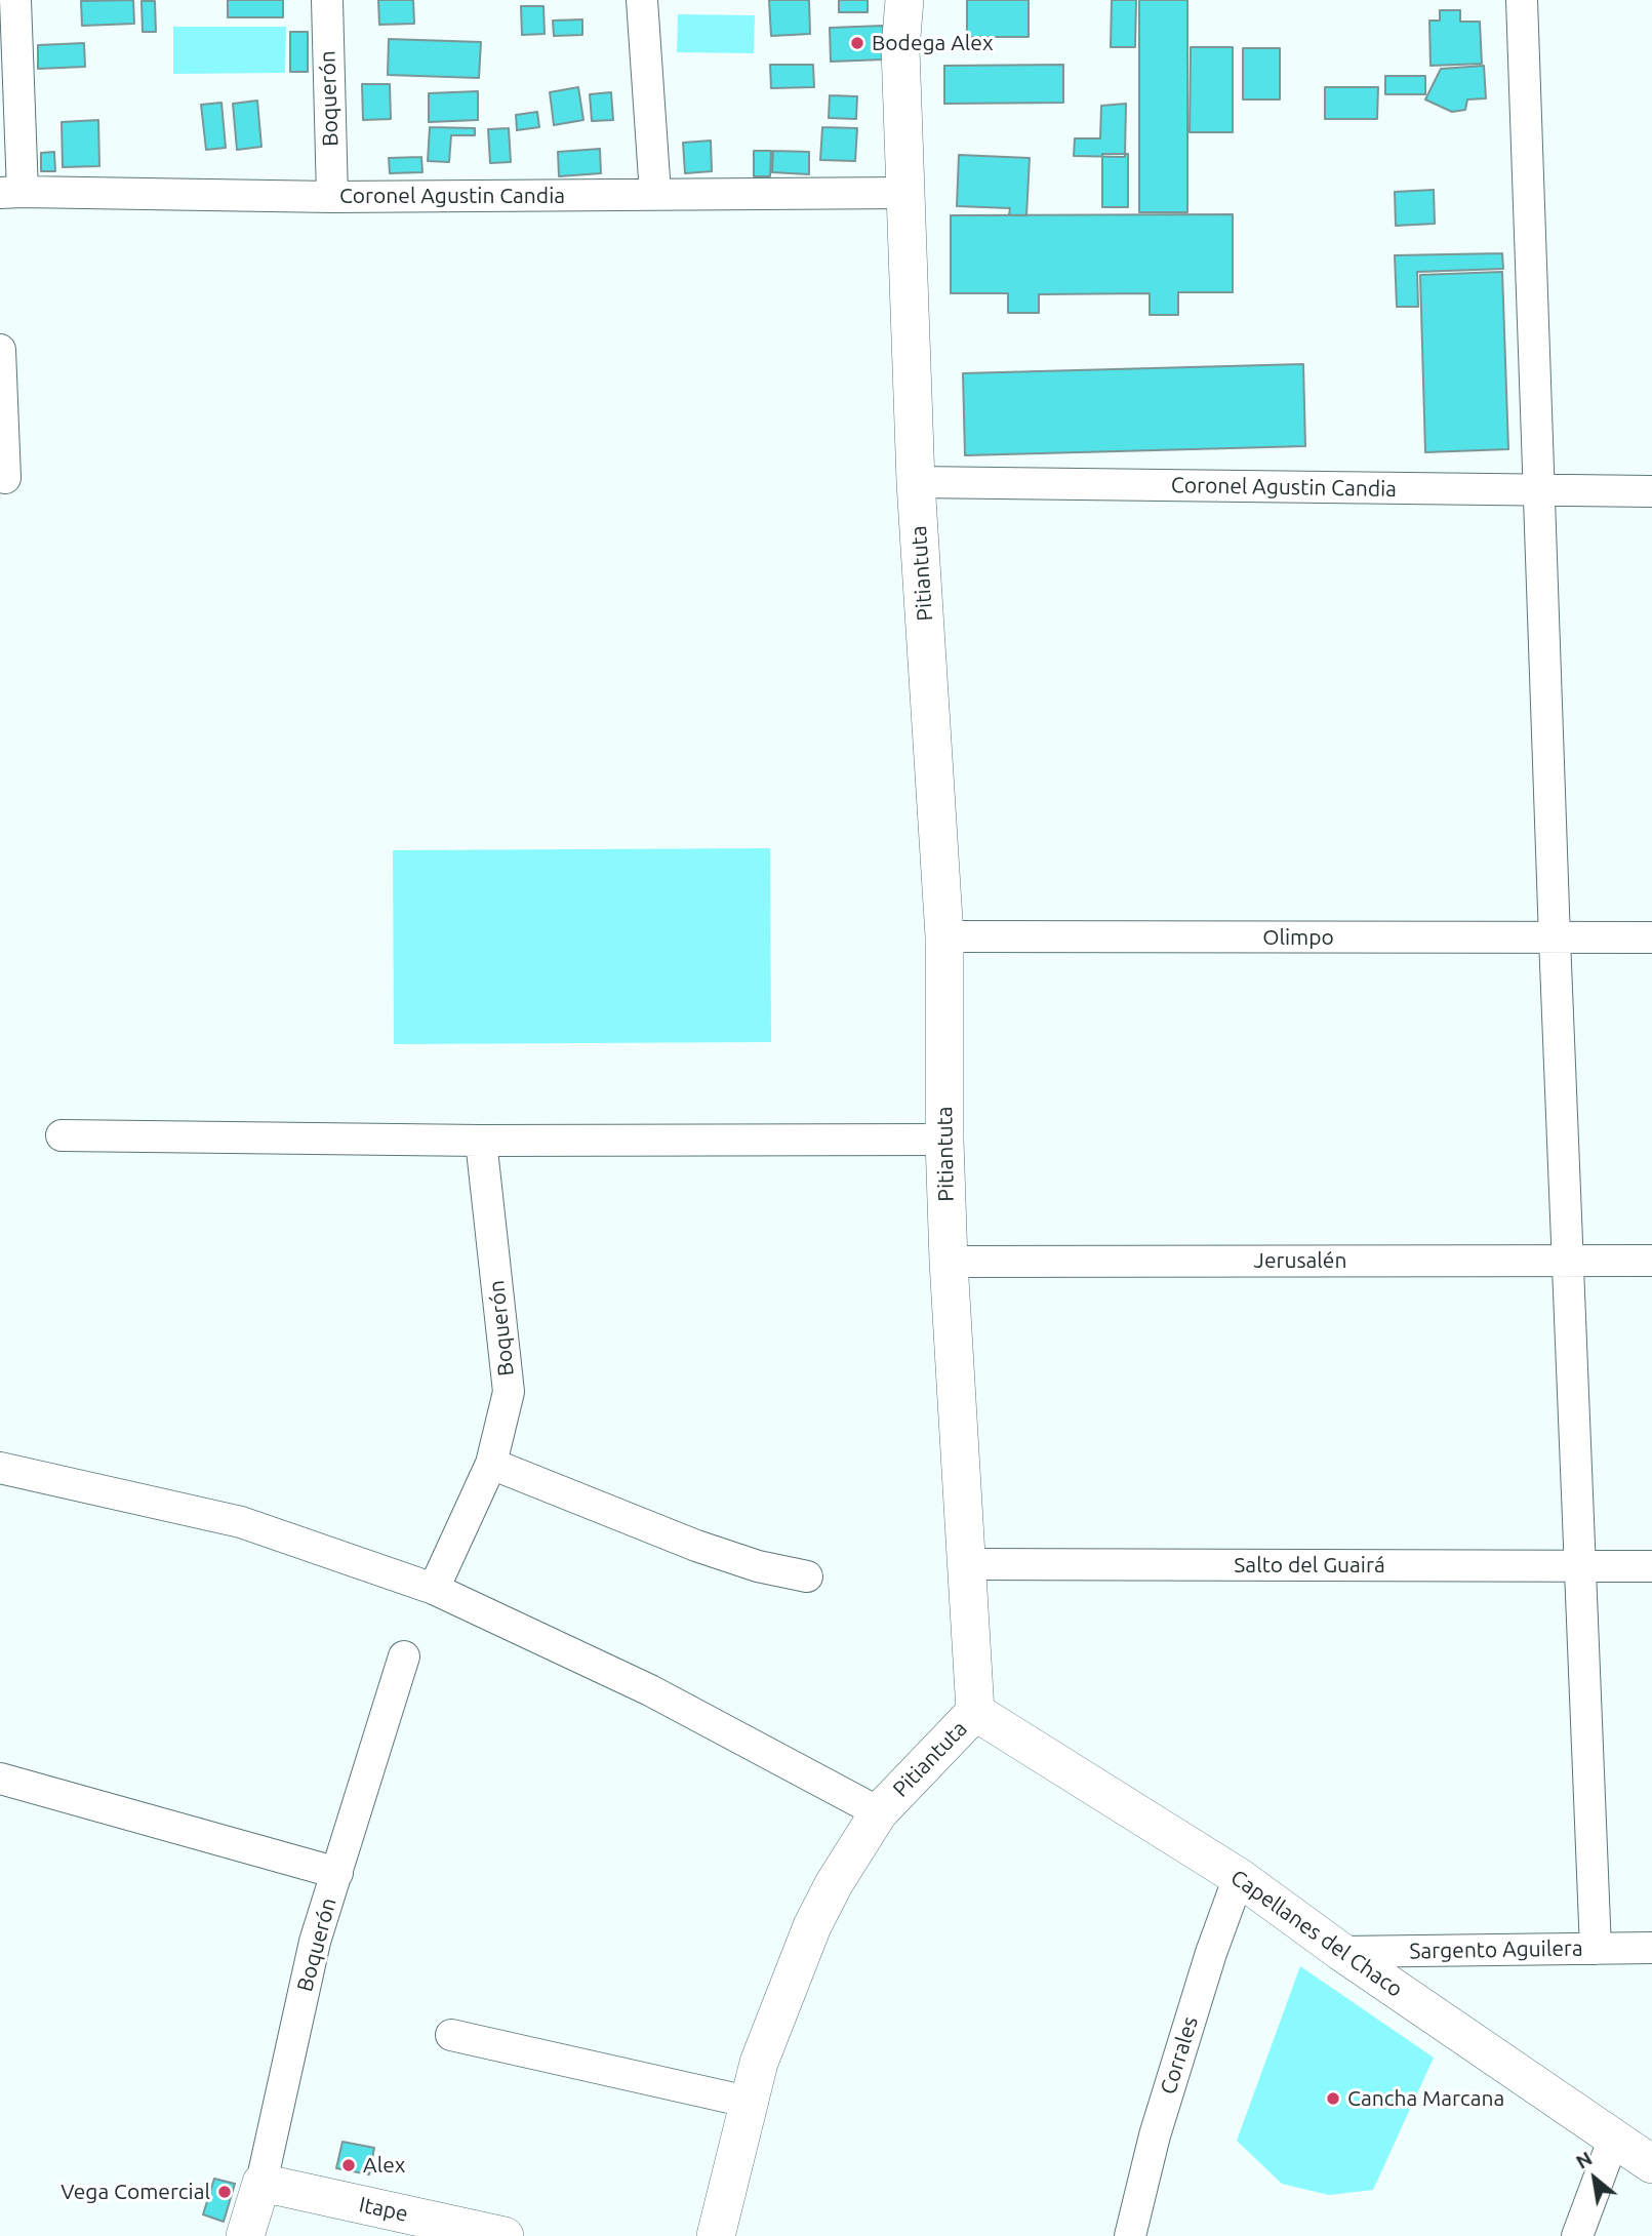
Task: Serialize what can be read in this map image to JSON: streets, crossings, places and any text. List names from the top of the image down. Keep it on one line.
{"streets":{"street":["Boquerón","Coronel Agustin Candia","Pitiantuta","Olimpo","Jerusalén","Salto del Guairá","Capellanes del Chaco","Sargento Aguilera","Corrales","Itape"]},"crossings":[["Boquerón","Coronel Agustin Candia"],["Boquerón","Itape"],["Coronel Agustin Candia","Pitiantuta"],["Pitiantuta","Olimpo"],["Pitiantuta","Jerusalén"],["Pitiantuta","Salto del Guairá"],["Pitiantuta","Capellanes del Chaco"],["Capellanes del Chaco","Sargento Aguilera"],["Capellanes del Chaco","Corrales"]],"places":["Bodega Alex","Cancha Marcana","Alex","Vega Comercial"],"north":"top left"}
